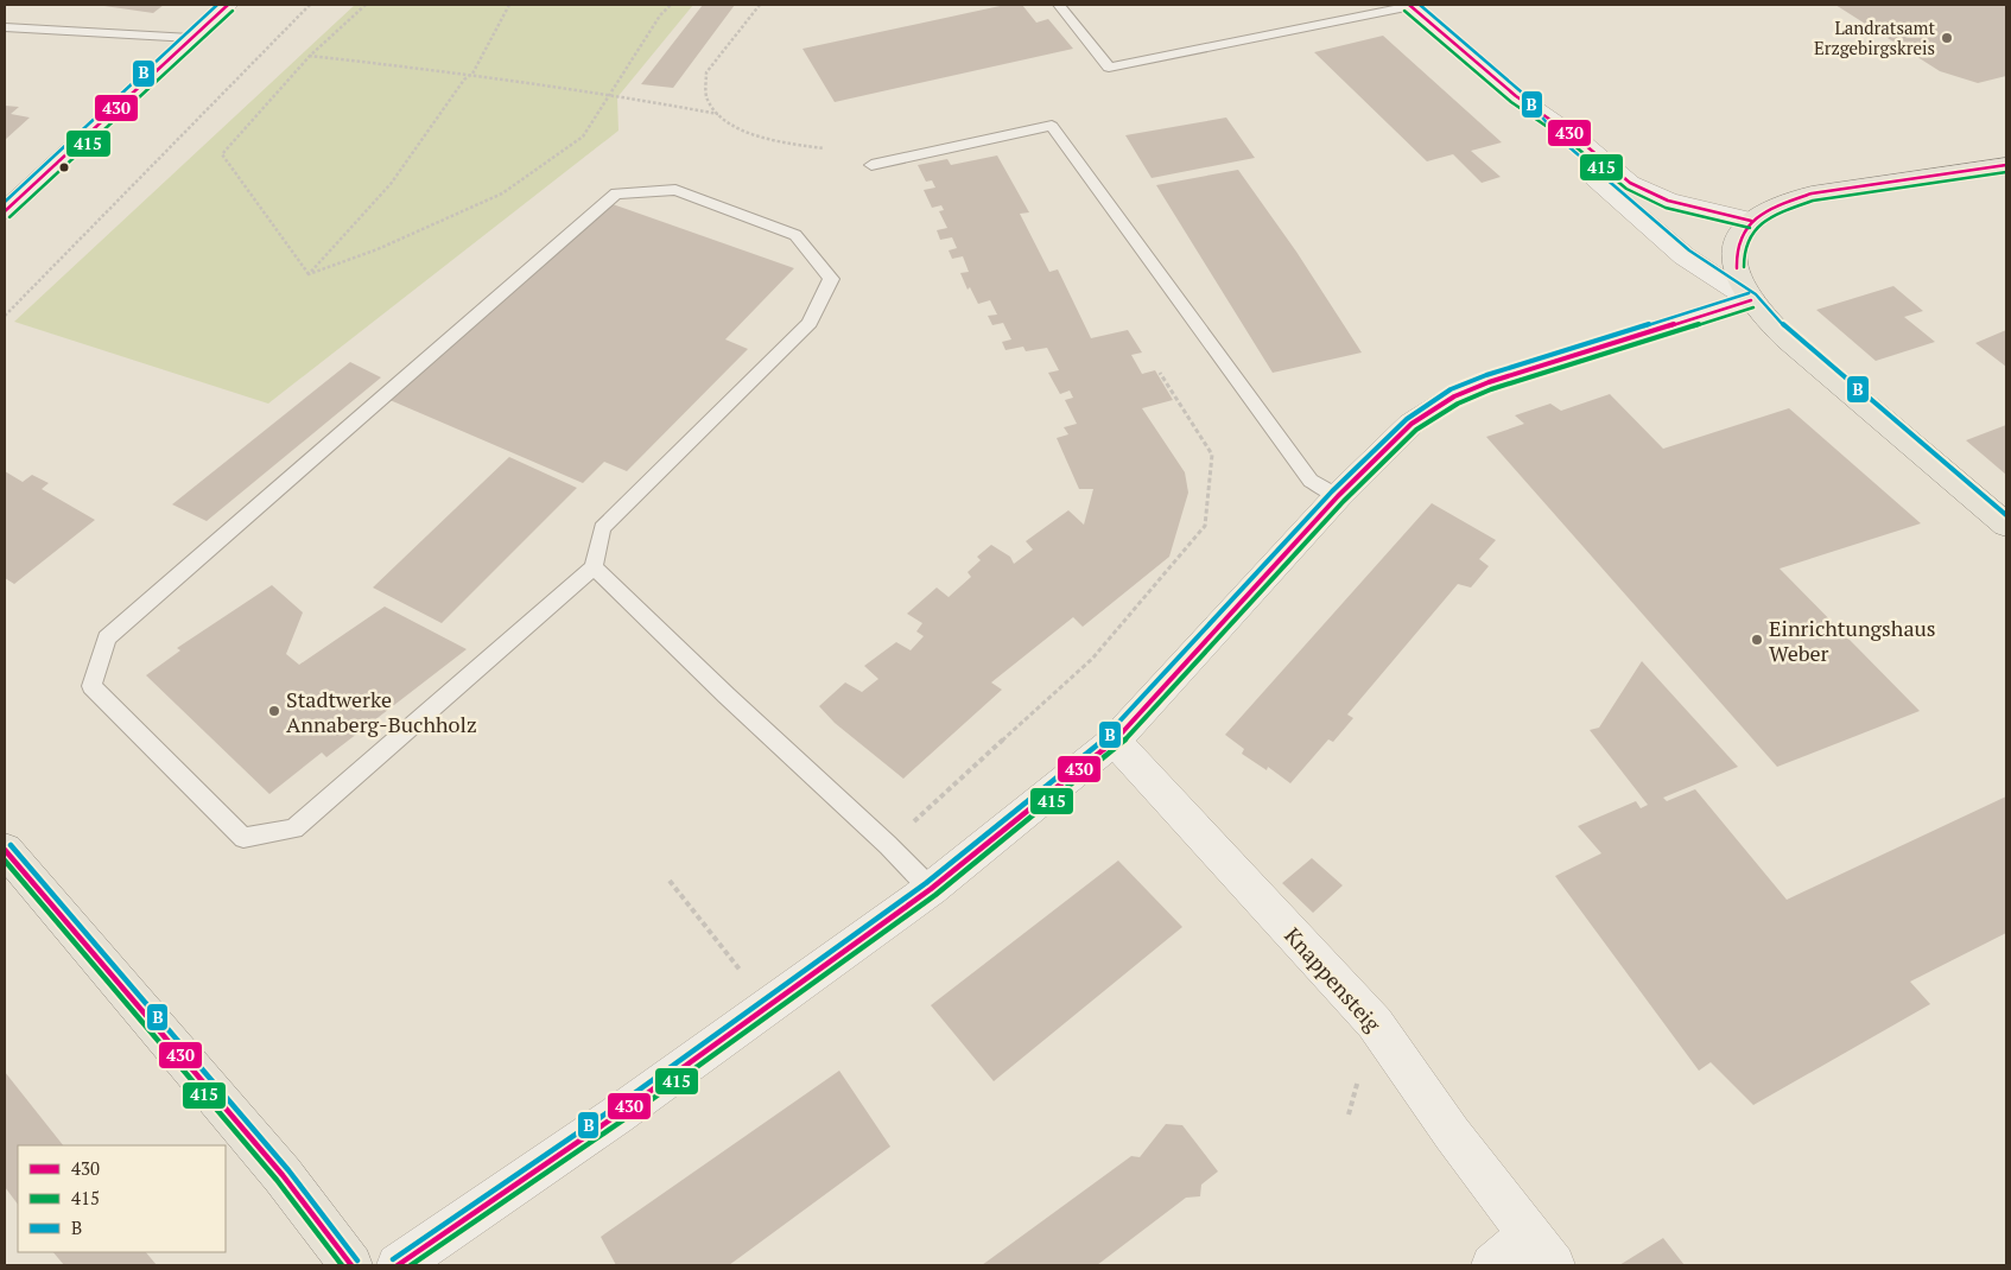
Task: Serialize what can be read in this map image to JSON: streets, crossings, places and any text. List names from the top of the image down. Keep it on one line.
{"streets":{"street":["Knappensteig"]},"places":["Landratsamt Erzgebirgskreis","Einrichtungshaus Weber","Stadtwerke Annaberg-Buchholz"],"lines":["transit line 430","transit line B","transit line 415"],"legend":["430","415","B"]}
